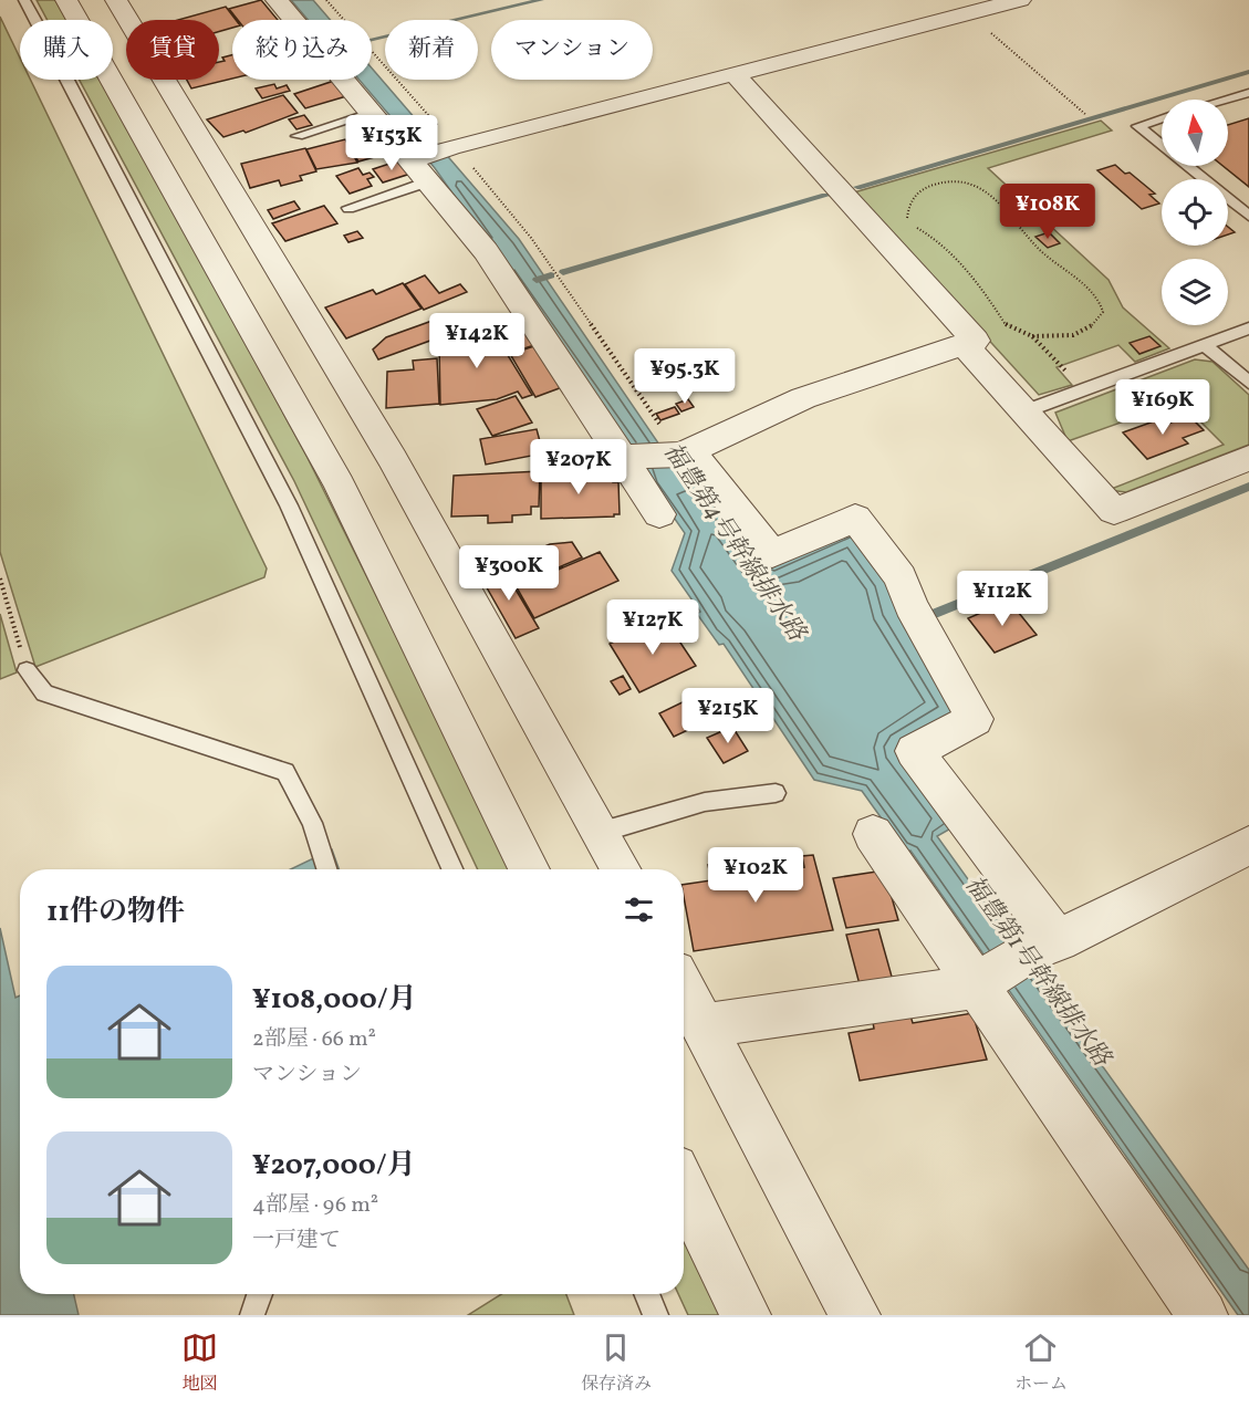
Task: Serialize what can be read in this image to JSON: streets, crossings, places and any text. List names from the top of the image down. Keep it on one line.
{"water":["福豊第4号幹線排水路","福豊第1号幹線排水路"],"north":"top","page":{"chip":["購入","賃貸","絞り込み","新着","マンション"],"price":["¥153K","¥108K","¥142K","¥95.3K","¥169K","¥207K","¥300K","¥112K","¥127K","¥215K","¥102K"],"heading":"11件の物件","list":[{"name":"¥108,000/月","note":"2部屋 · 66 m² · マンション"},{"name":"¥207,000/月","note":"4部屋 · 96 m² · 一戸建て"}],"tabs":["地図","保存済み","ホーム"]}}
